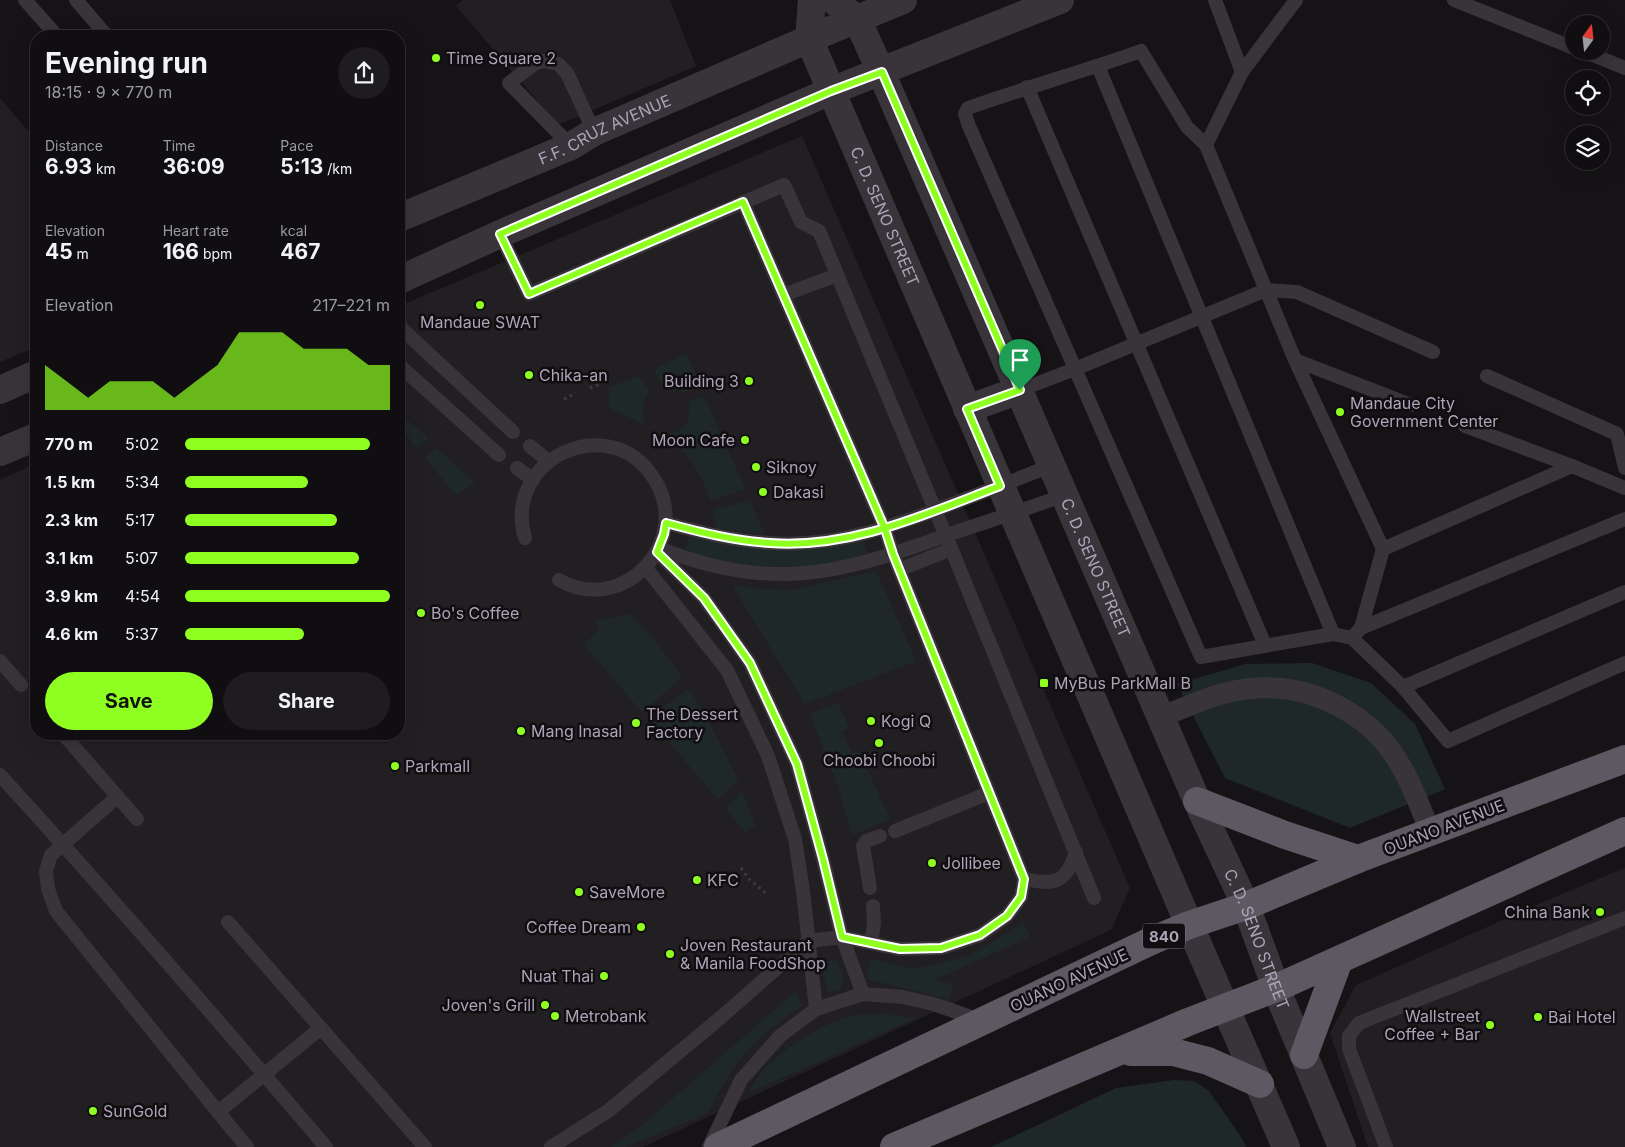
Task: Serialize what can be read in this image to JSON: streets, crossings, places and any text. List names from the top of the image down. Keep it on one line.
{"streets":{"highway":["OUANO AVENUE","840"],"street":["F.F. CRUZ AVENUE","C. D. SENO STREET"]},"crossings":[["F.F. CRUZ AVENUE","C. D. SENO STREET"],["C. D. SENO STREET","OUANO AVENUE"]],"places":{"other":["Time Square 2","Mandaue SWAT","Chika-an","Building 3","Mandaue City Government Center","Moon Cafe","Siknoy","Dakasi","Bo's Coffee","Kogi Q","The Dessert Factory","Mang Inasal","Choobi Choobi","Parkmall","Jollibee","KFC","SaveMore","China Bank","Coffee Dream","Joven Restaurant & Manila FoodShop","Nuat Thai","Joven's Grill","Metrobank","Bai Hotel","Wallstreet Coffee + Bar","SunGold"],"transit":["MyBus ParkMall B"]},"north":"top","page":{"heading":["Evening run","18:15 · 9 × 770 m"],"stats":[["Distance","6.93 km"],["Time","36:09"],["Pace","5:13 /km"],["Elevation","45 m"],["Heart rate","166 bpm"],["kcal","467"]],"chart":["Elevation","217–221 m"],"list":[{"name":"770 m","note":"5:02"},{"name":"1.5 km","note":"5:34"},{"name":"2.3 km","note":"5:17"},{"name":"3.1 km","note":"5:07"},{"name":"3.9 km","note":"4:54"},{"name":"4.6 km","note":"5:37"}],"buttons":["Save","Share"]}}
